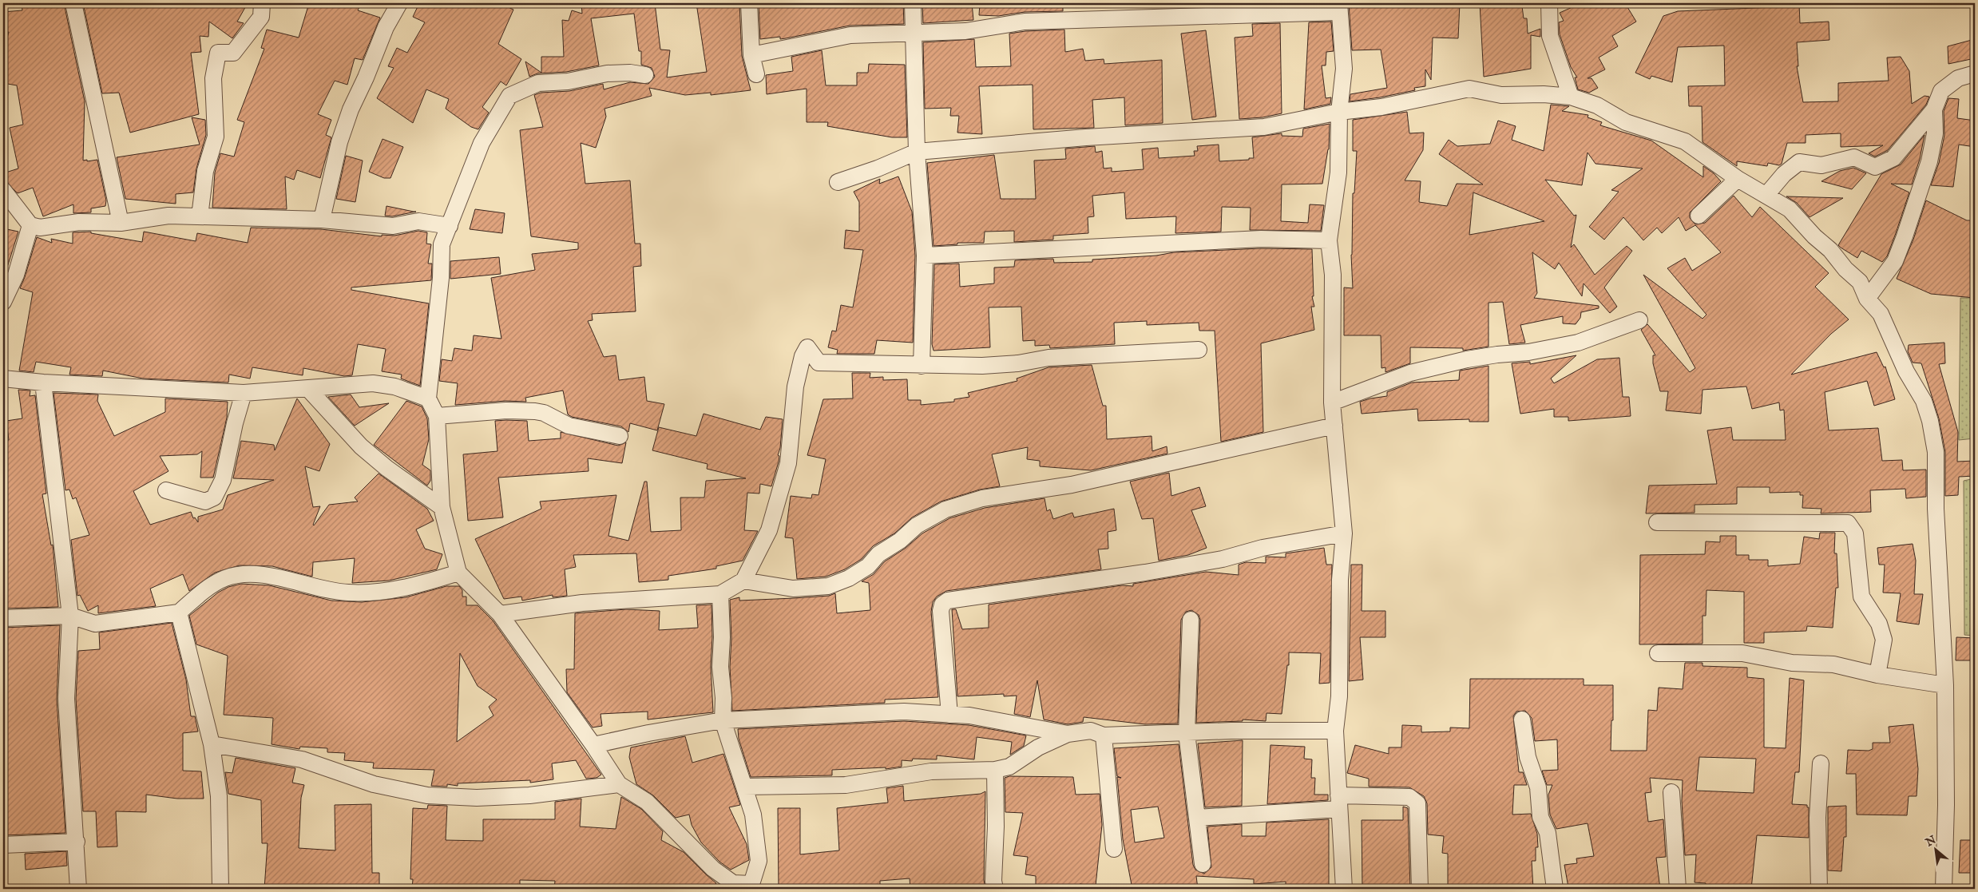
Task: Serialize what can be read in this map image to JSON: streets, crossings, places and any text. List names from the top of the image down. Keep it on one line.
{"north":"top left"}
